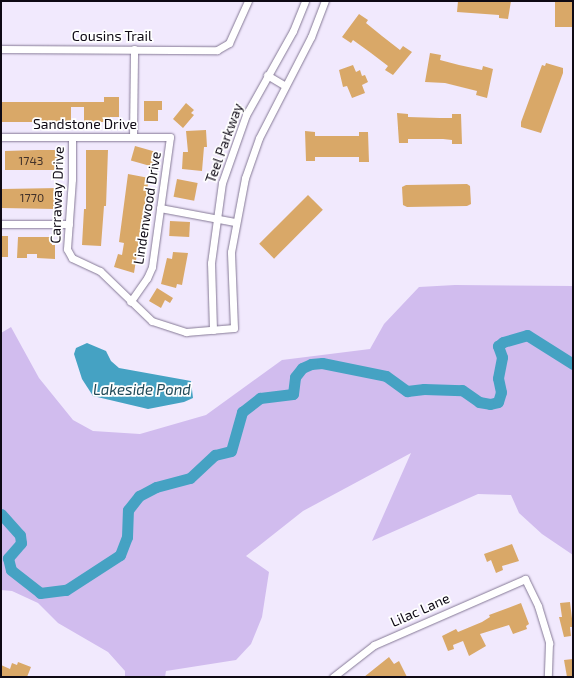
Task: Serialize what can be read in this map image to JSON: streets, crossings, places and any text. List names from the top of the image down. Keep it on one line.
{"streets":{"street":["Cousins Trail","Sandstone Drive","Teel Parkway","Carraway Drive","Lindenwood Drive","Lilac Lane"]},"crossings":[["Sandstone Drive","Carraway Drive"],["Sandstone Drive","Lindenwood Drive"],["Teel Parkway","Carraway Drive"],["Carraway Drive","Lindenwood Drive"]],"water":["Lakeside Pond"],"house_numbers":["1743","1770"]}
